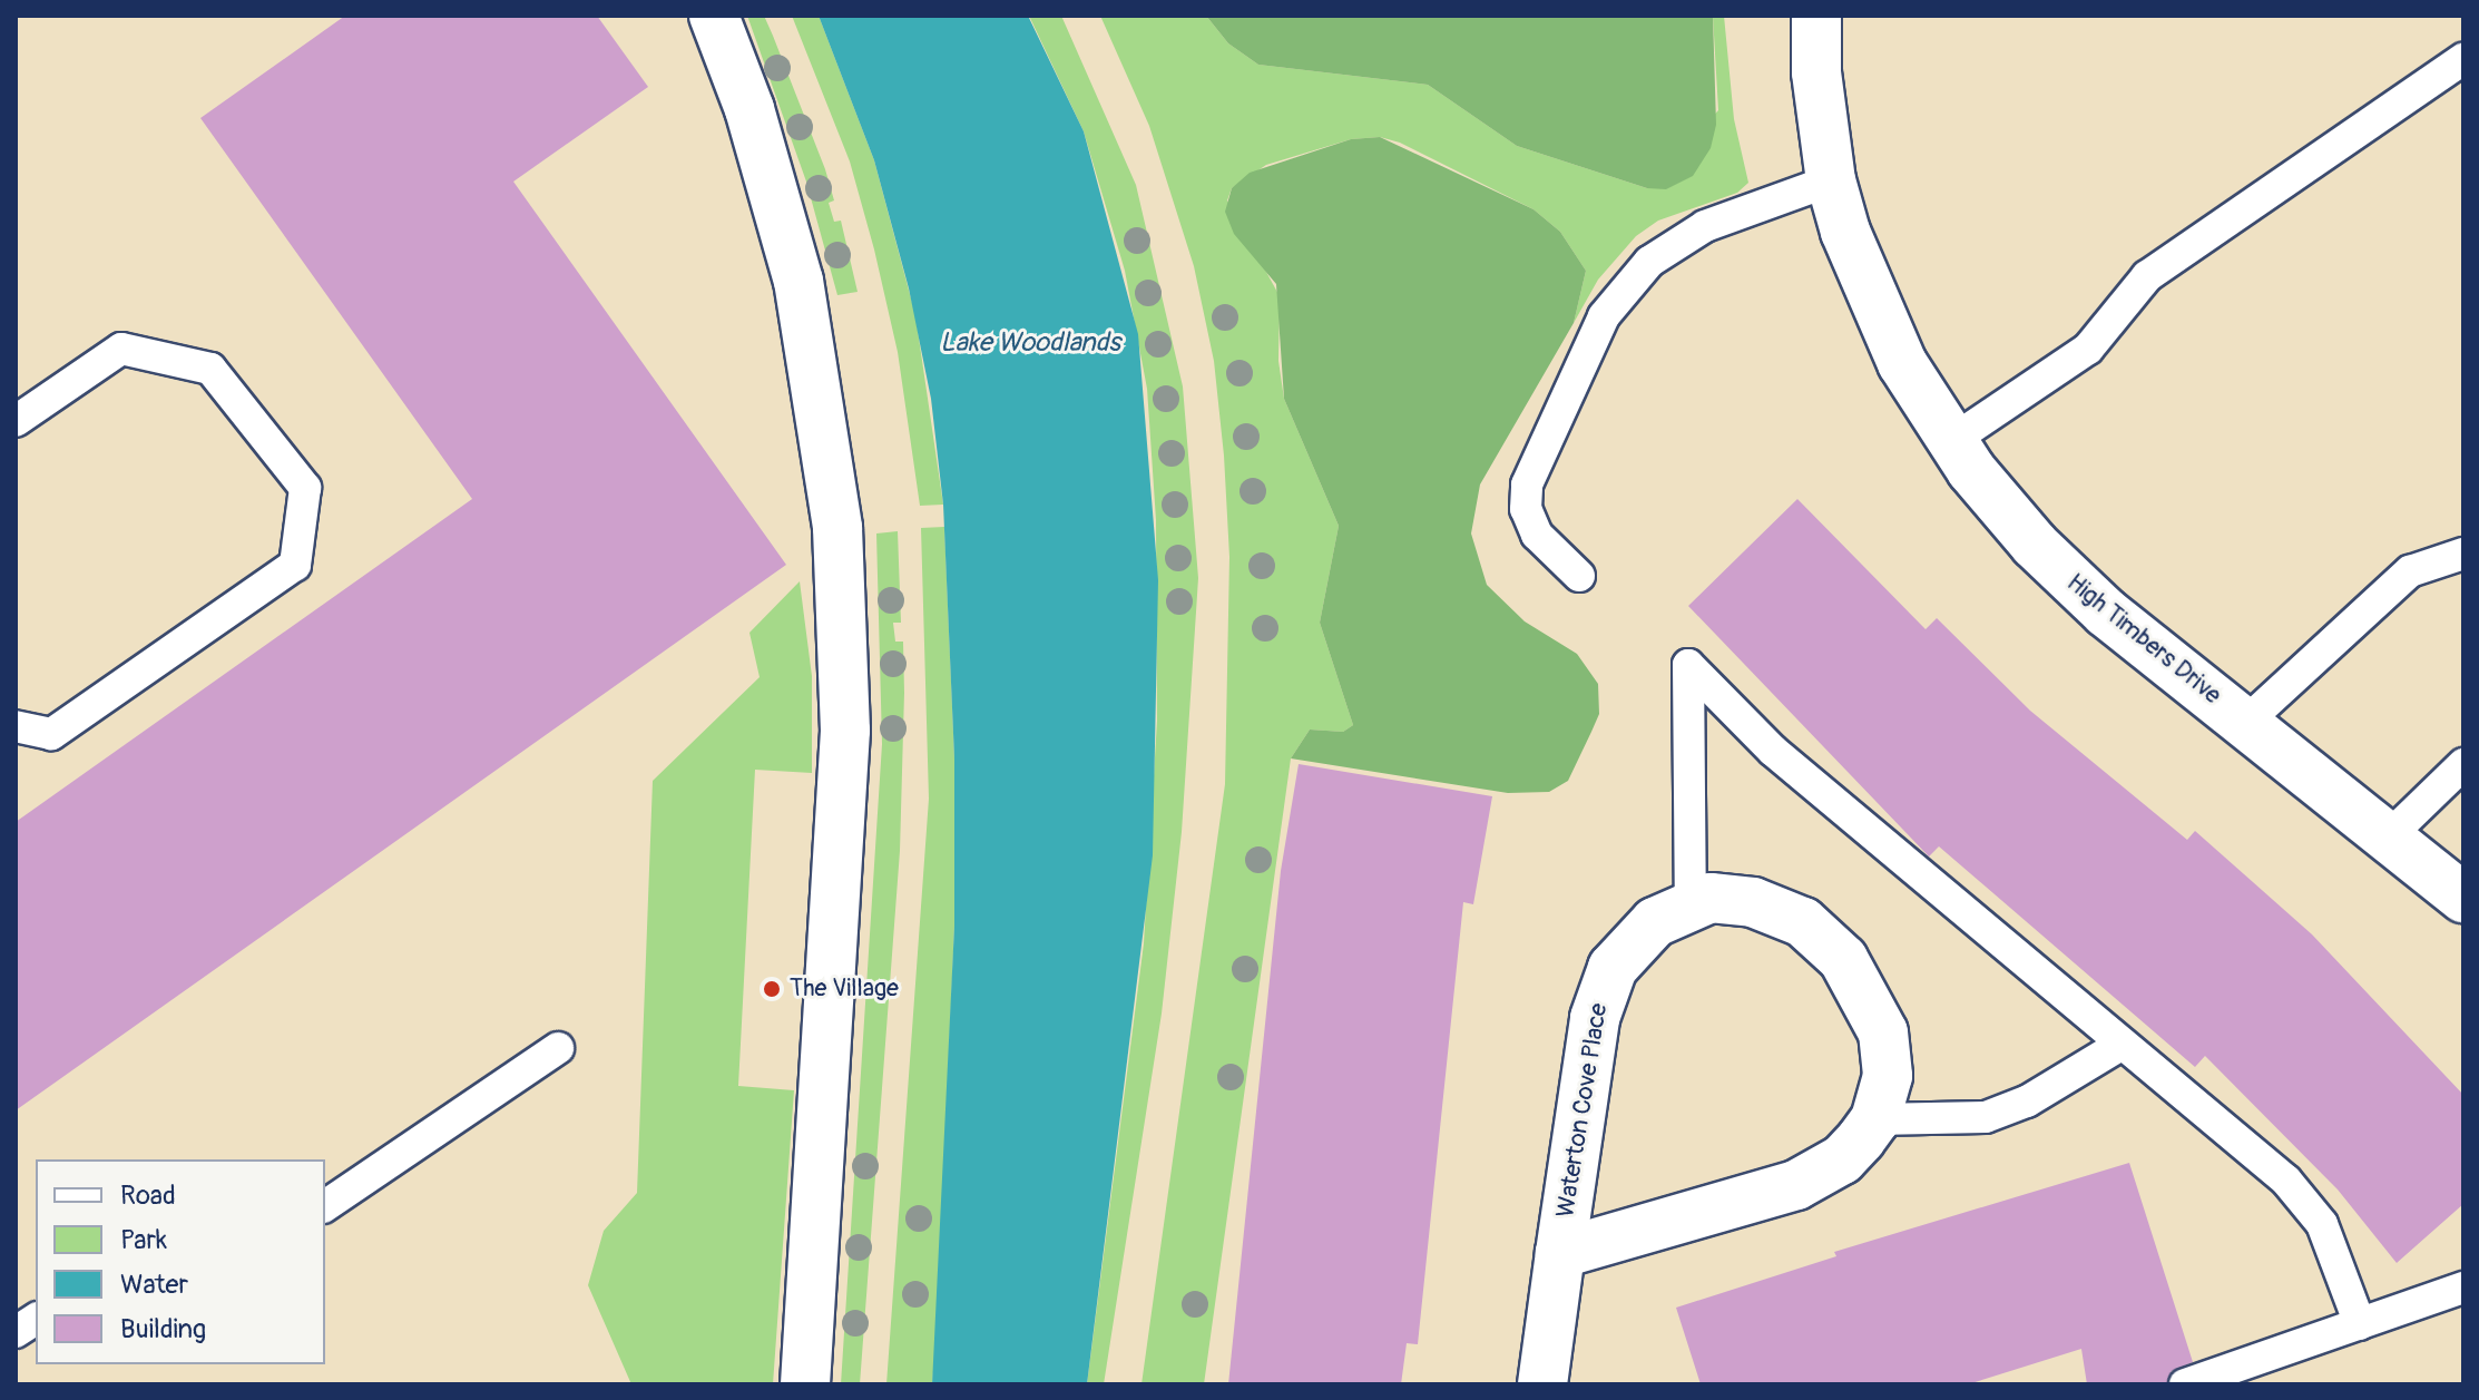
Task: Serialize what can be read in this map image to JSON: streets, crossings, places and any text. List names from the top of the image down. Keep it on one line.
{"streets":{"street":["High Timbers Drive","Waterton Cove Place"]},"water":["Lake Woodlands"],"places":["The Village"],"legend":["Road","Park","Water","Building"]}
